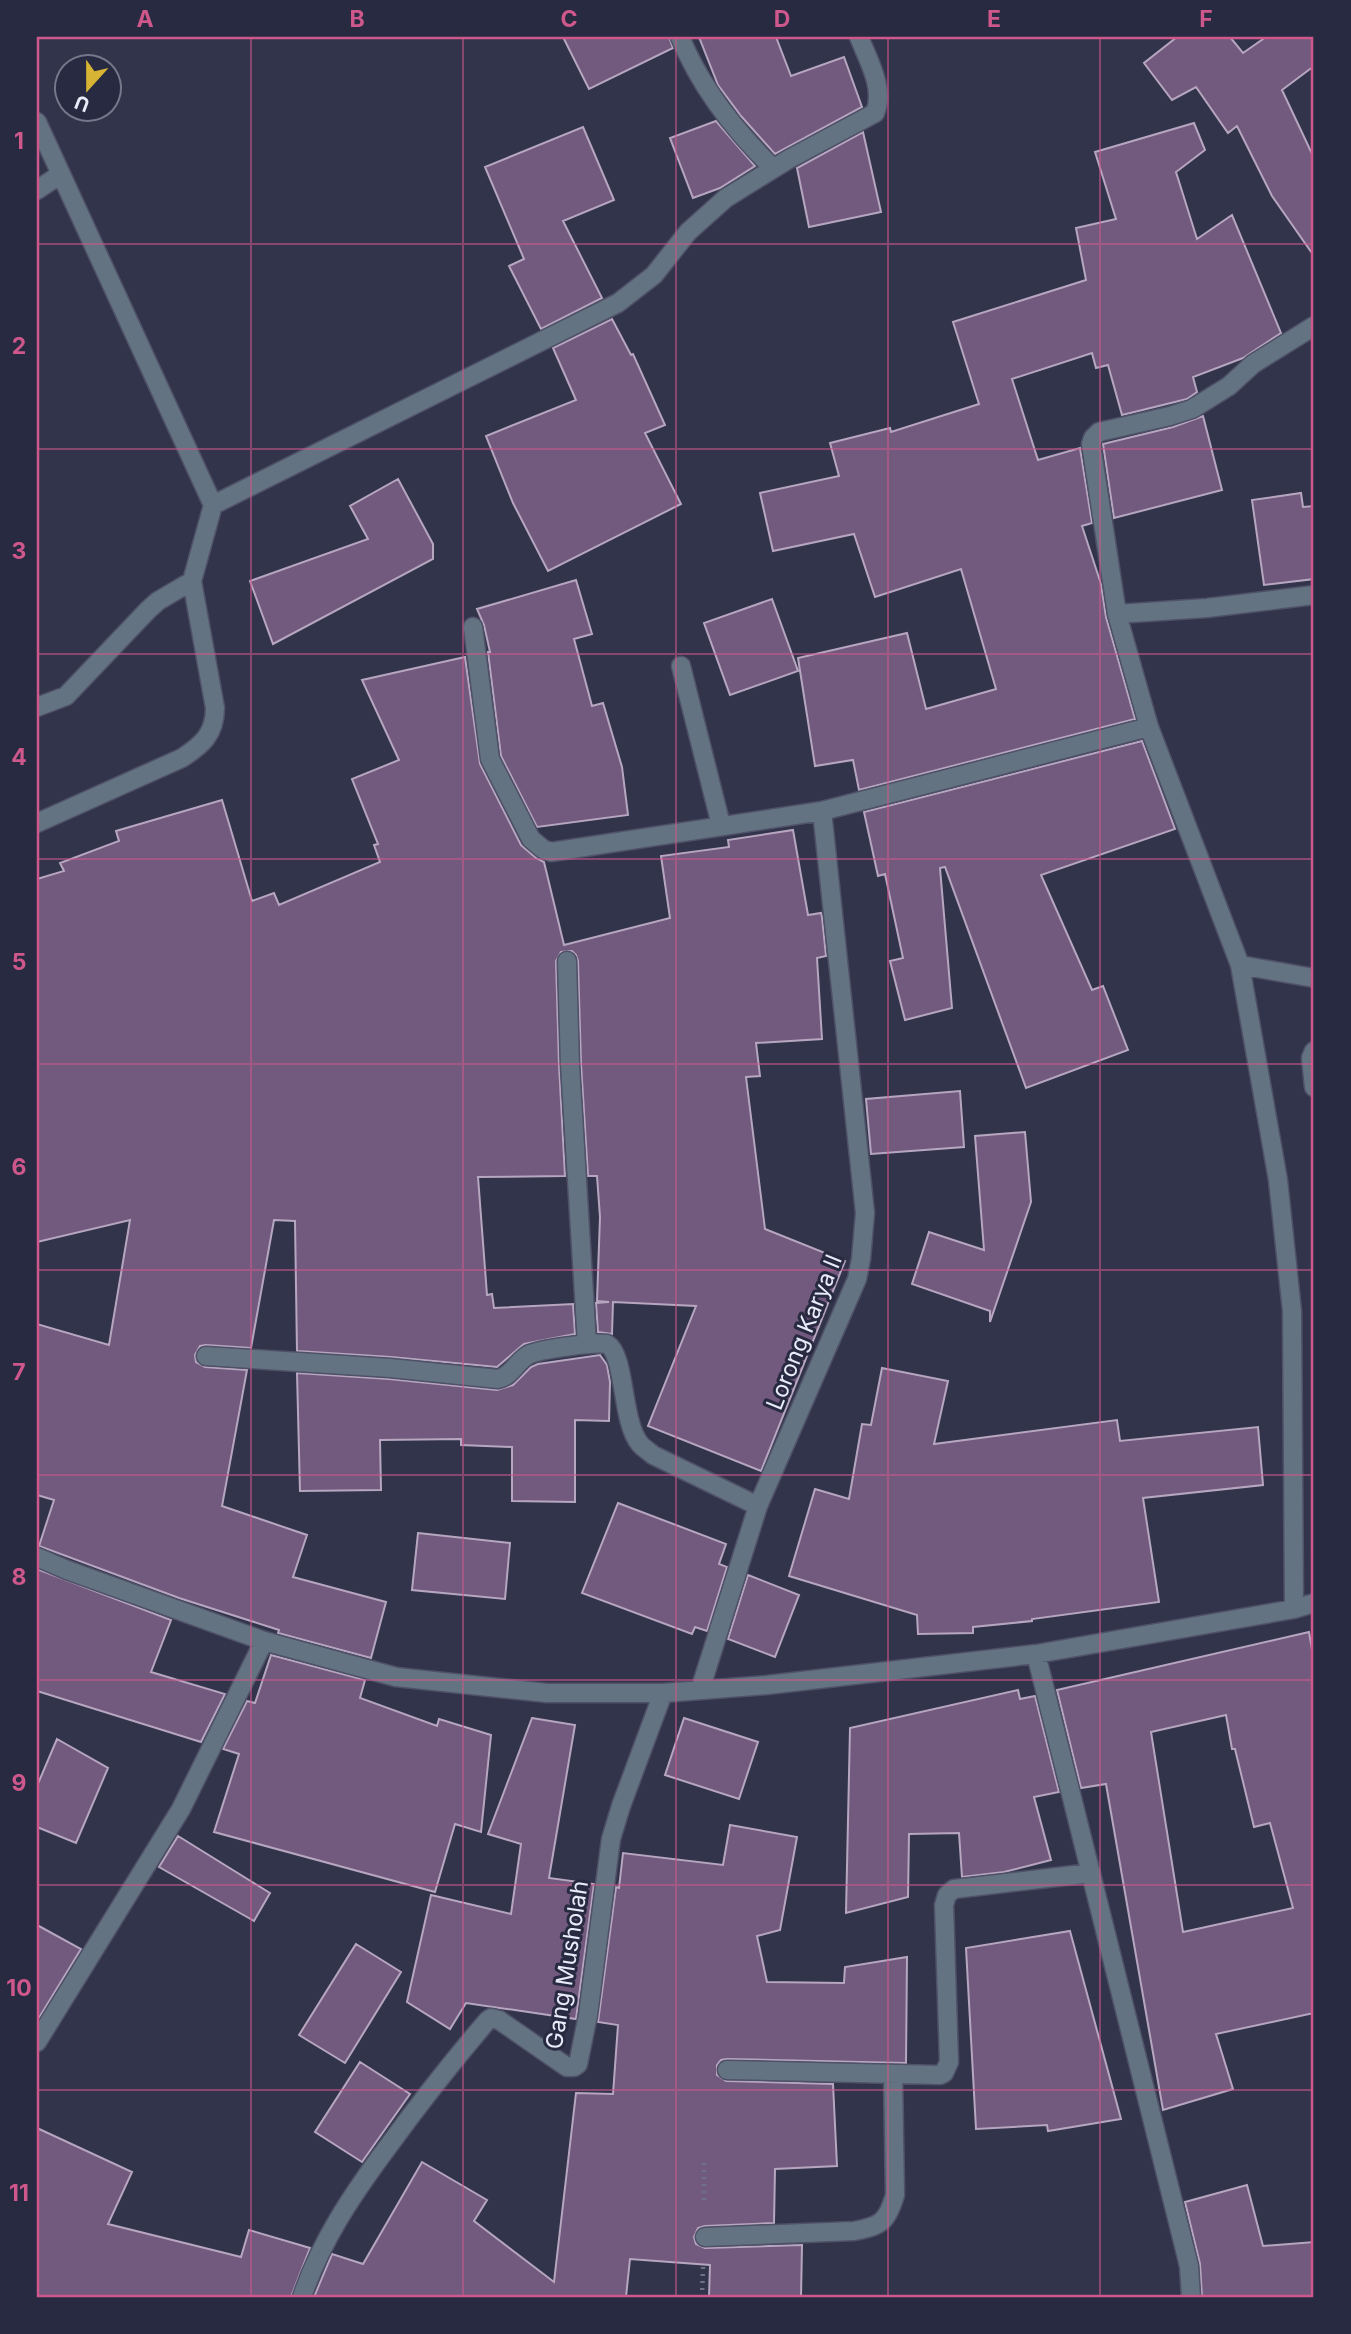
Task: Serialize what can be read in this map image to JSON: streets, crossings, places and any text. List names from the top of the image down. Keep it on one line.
{"streets":{"street":["Lorong Karya II","Gang Musholah"]},"north":"bottom","grid":{"columns":["A","B","C","D","E","F"],"rows":["1","2","3","4","5","6","7","8","9","10","11"]}}
